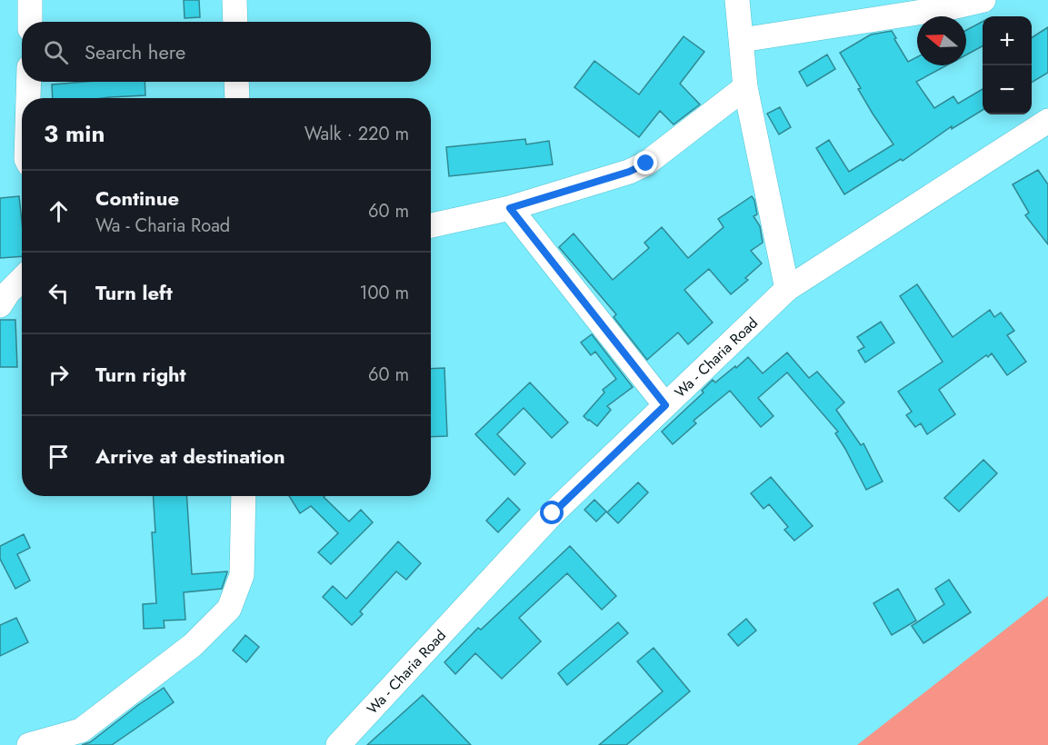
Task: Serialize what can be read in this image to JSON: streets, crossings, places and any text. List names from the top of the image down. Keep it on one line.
{"streets":{"street":["Wa - Charia Road"]},"north":"left","page":{"map_buttons":["+","−"],"search":"Search here","heading":["3 min","Walk · 220 m"],"list":[["Continue","Wa - Charia Road","60 m"],["Turn left","100 m"],["Turn right","60 m"],"Arrive at destination"]}}
